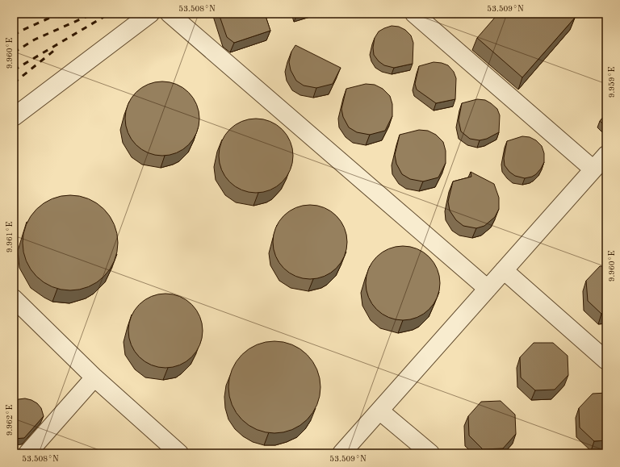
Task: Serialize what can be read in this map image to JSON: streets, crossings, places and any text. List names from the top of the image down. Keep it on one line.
{"coordinates":["53.508°N","53.509°N","9.960°E","9.959°E","9.961°E","9.962°E"]}
